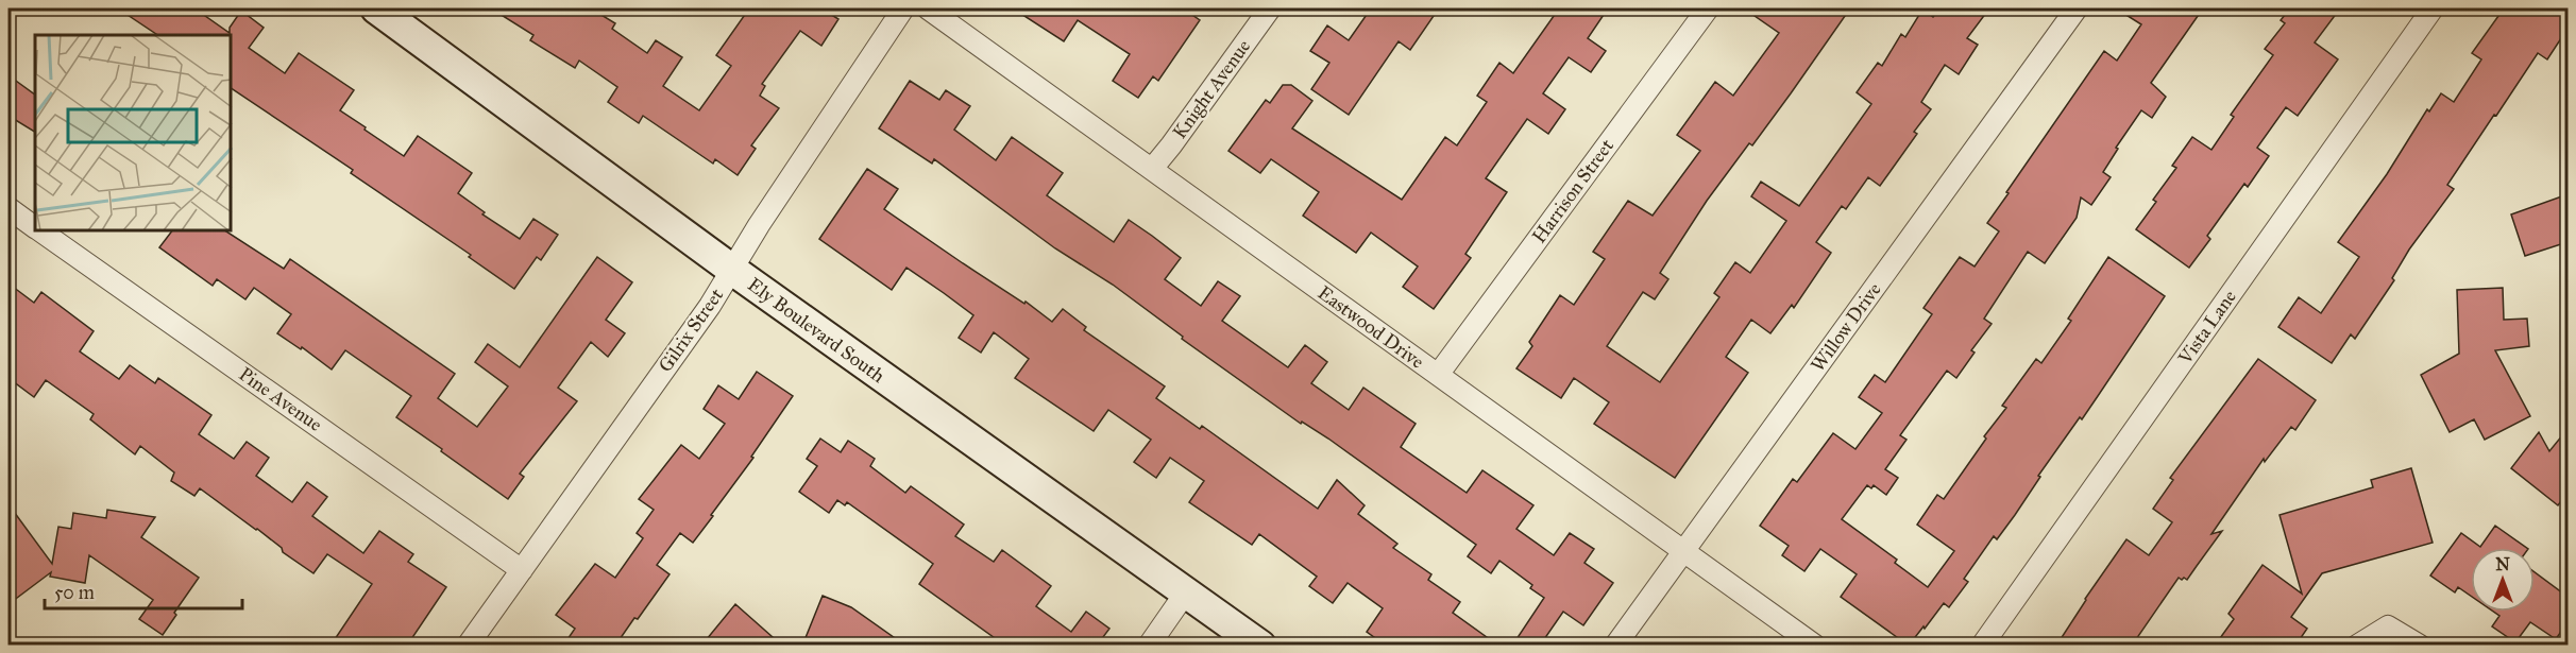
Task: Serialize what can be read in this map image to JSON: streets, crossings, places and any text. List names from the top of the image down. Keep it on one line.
{"streets":{"main road":["Ely Boulevard South"],"street":["Knight Avenue","Harrison Street","Eastwood Drive","Willow Drive","Vista Lane","Gilrix Street","Pine Avenue"]},"crossings":[["Knight Avenue","Eastwood Drive"],["Harrison Street","Eastwood Drive"],["Eastwood Drive","Willow Drive"],["Gilrix Street","Ely Boulevard South"],["Gilrix Street","Pine Avenue"]],"scale_bar":"50 m","north":"top"}
